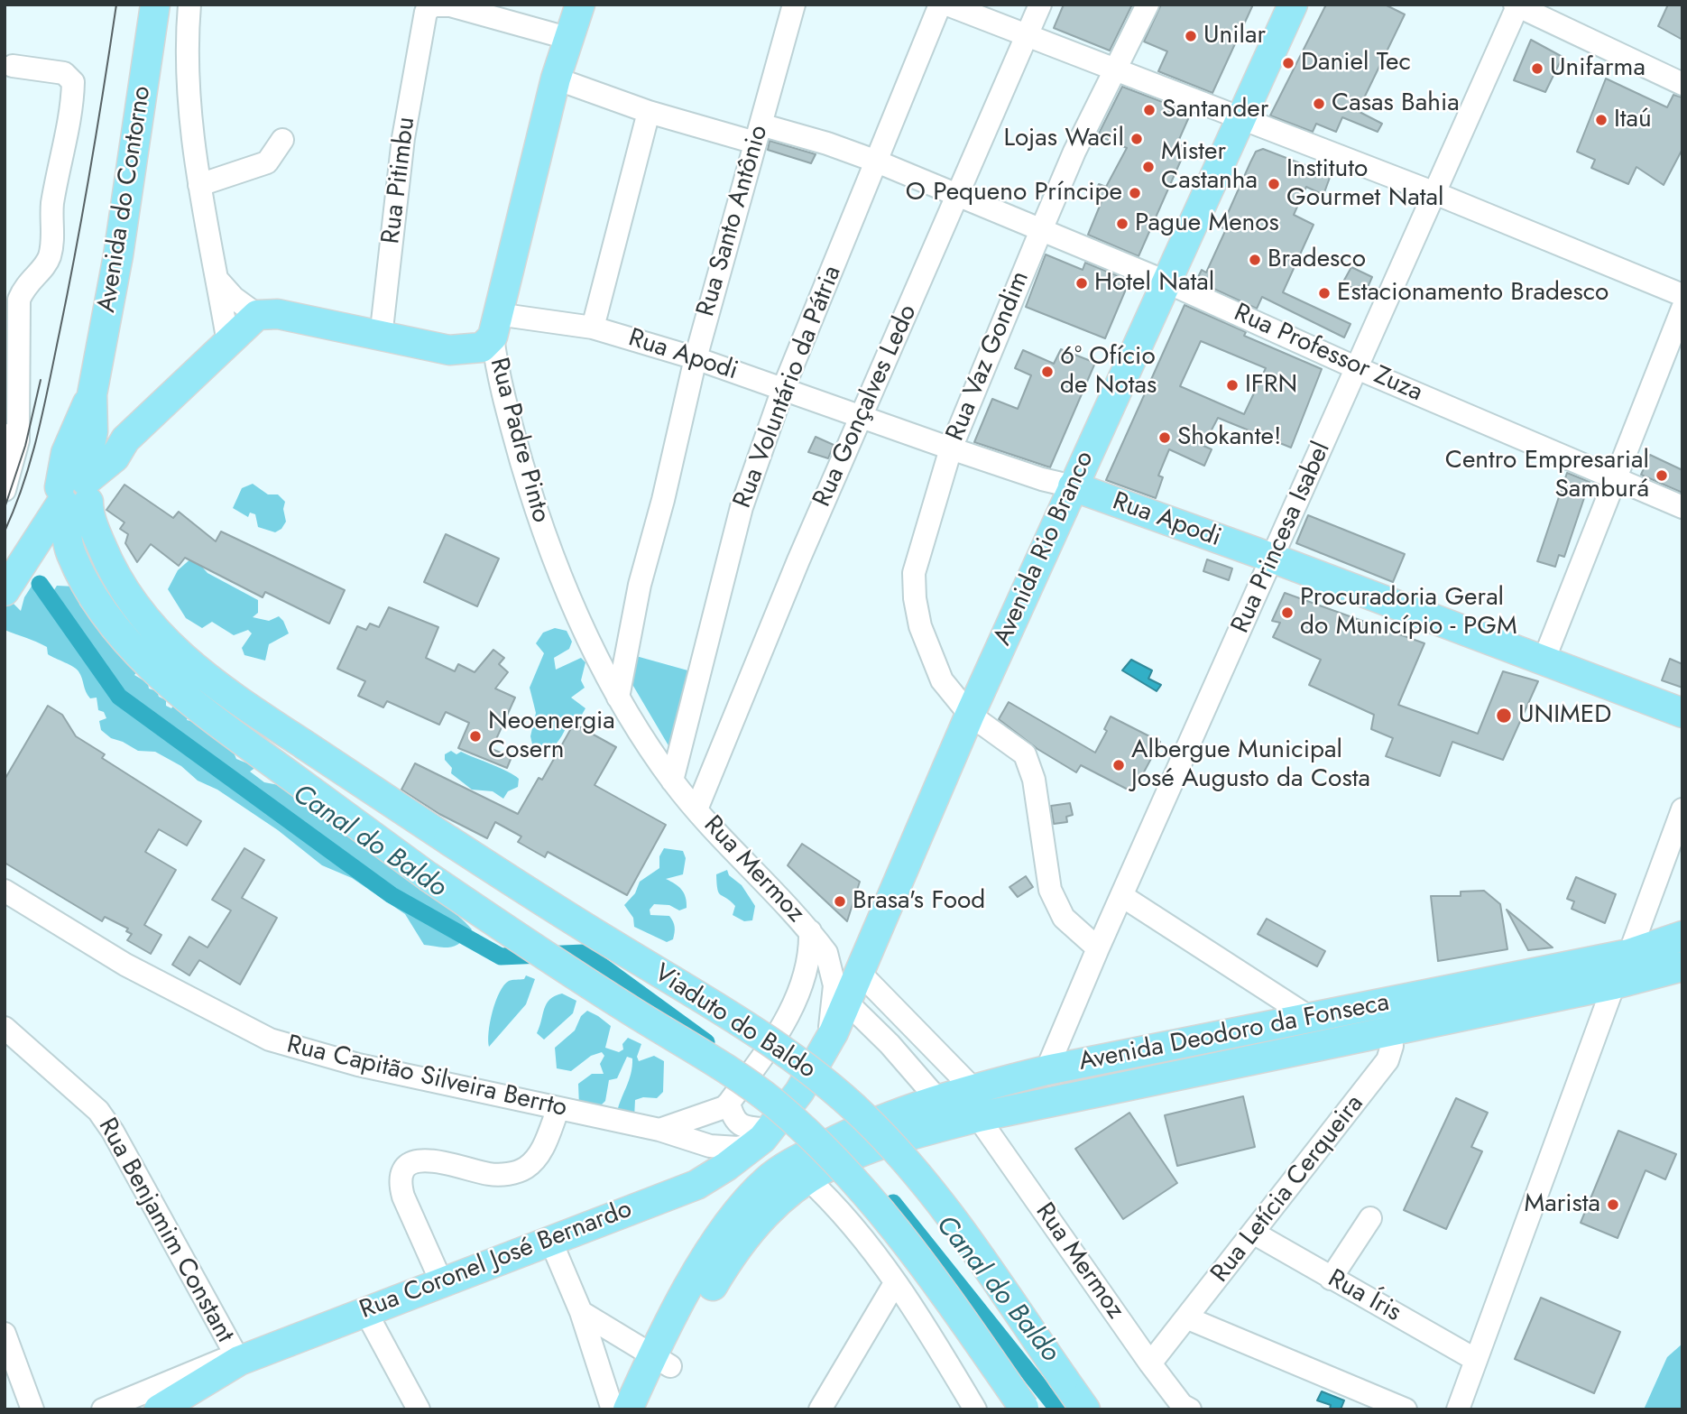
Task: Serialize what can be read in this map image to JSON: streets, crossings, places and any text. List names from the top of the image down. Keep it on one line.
{"streets":{"main road":["Avenida do Contorno","Rua Apodi","Rua Padre Pinto","Avenida Rio Branco","Viaduto do Baldo","Avenida Deodoro da Fonseca","Rua Coronel José Bernardo"],"street":["Rua Pitimbu","Rua Santo Antônio","Rua Professor Zuza","Rua Vaz Gondim","Rua Voluntário da Pátria","Rua Gonçalves Ledo","Rua Princesa Isabel","Rua Mermoz","Rua Capitão Silveira Berrto","Rua Letícia Cerqueira","Rua Benjamim Constant","Rua Íris"]},"crossings":[["Rua Pitimbu","Rua Padre Pinto"],["Avenida do Contorno","Viaduto do Baldo"],["Rua Santo Antônio","Rua Professor Zuza"],["Rua Santo Antônio","Rua Apodi"],["Rua Santo Antônio","Rua Padre Pinto"],["Rua Professor Zuza","Rua Vaz Gondim"],["Rua Professor Zuza","Rua Voluntário da Pátria"],["Rua Professor Zuza","Rua Gonçalves Ledo"],["Rua Professor Zuza","Rua Padre Pinto"],["Rua Professor Zuza","Rua Princesa Isabel"],["Rua Professor Zuza","Avenida Rio Branco"],["Rua Apodi","Rua Vaz Gondim"],["Rua Apodi","Rua Voluntário da Pátria"],["Rua Apodi","Rua Gonçalves Ledo"],["Rua Apodi","Rua Padre Pinto"],["Rua Apodi","Rua Princesa Isabel"],["Rua Apodi","Avenida Rio Branco"],["Rua Vaz Gondim","Rua Princesa Isabel"],["Rua Vaz Gondim","Avenida Rio Branco"],["Rua Voluntário da Pátria","Rua Padre Pinto"],["Rua Gonçalves Ledo","Rua Padre Pinto"],["Rua Gonçalves Ledo","Rua Mermoz"],["Rua Padre Pinto","Rua Mermoz"],["Rua Princesa Isabel","Avenida Deodoro da Fonseca"],["Avenida Rio Branco","Rua Mermoz"],["Avenida Rio Branco","Rua Coronel José Bernardo"],["Rua Mermoz","Avenida Deodoro da Fonseca"],["Rua Mermoz","Rua Letícia Cerqueira"],["Avenida Deodoro da Fonseca","Rua Letícia Cerqueira"],["Rua Capitão Silveira Berrto","Rua Coronel José Bernardo"],["Rua Letícia Cerqueira","Rua Íris"],["Rua Benjamim Constant","Rua Coronel José Bernardo"]],"water":["Canal do Baldo"],"places":["Unilar","Daniel Tec","Unifarma","Casas Bahia","Santander","Itaú","Lojas Wacil","Mister Castanha","Instituto Gourmet Natal","O Pequeno Príncipe","Pague Menos","Bradesco","Hotel Natal","Estacionamento Bradesco","6º Ofício de Notas","IFRN","Shokante!","Centro Empresarial Samburá","Procuradoria Geral do Município - PGM","UNIMED","Neoenergia Cosern","Albergue Municipal José Augusto da Costa","Brasa's Food","Marista"]}
